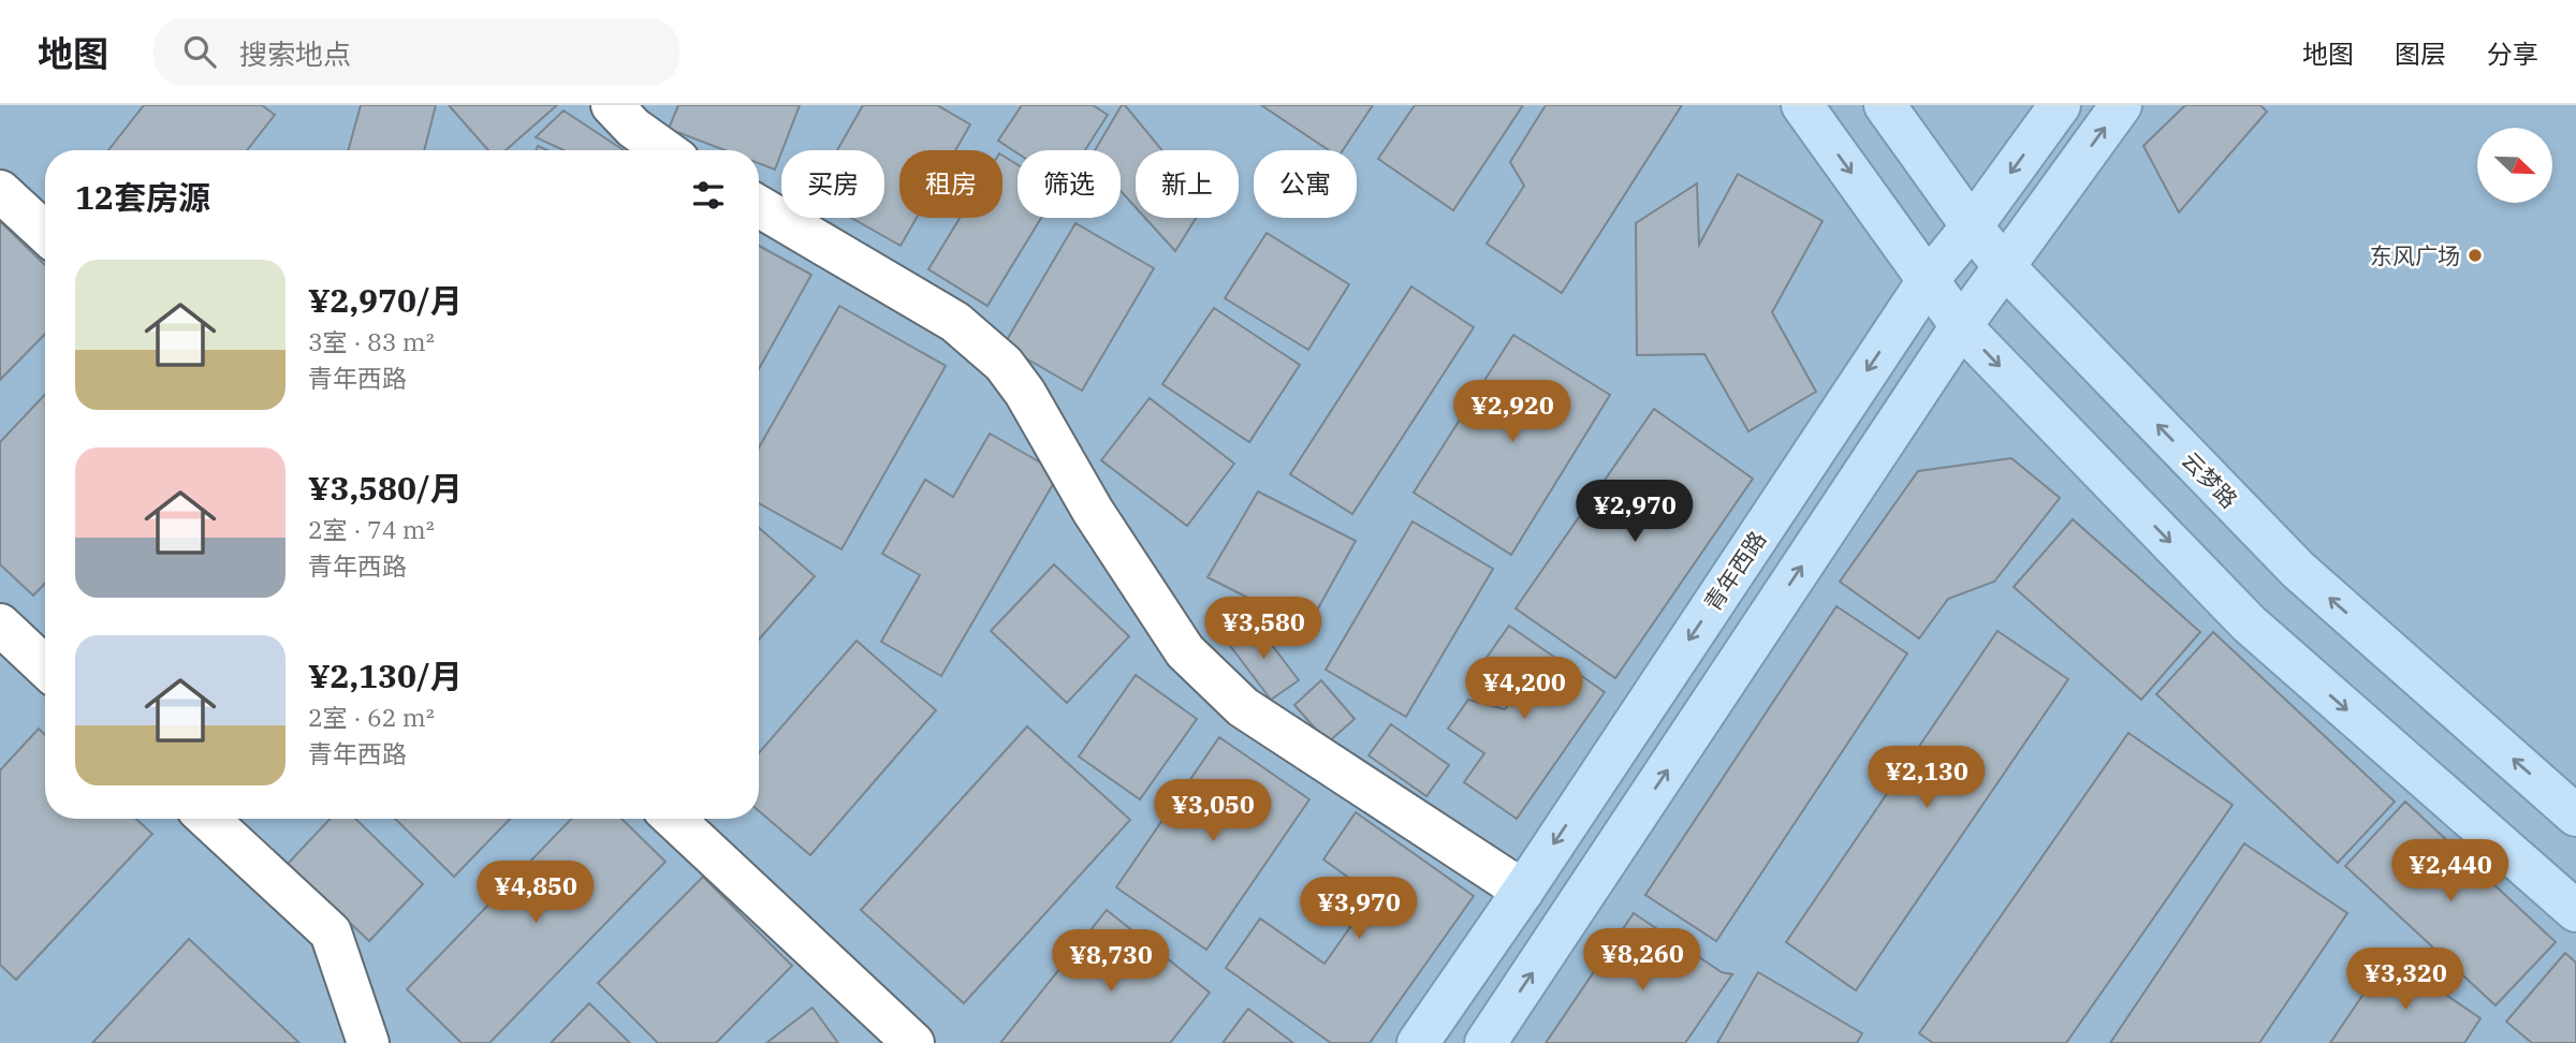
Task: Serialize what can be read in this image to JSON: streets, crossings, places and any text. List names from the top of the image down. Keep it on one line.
{"streets":{"main road":["云梦路","青年西路"]},"crossings":[["云梦路","青年西路"]],"places":["东风广场"],"north":"bottom right","page":{"header":"地图","search":"搜索地点","nav":["地图","图层","分享"],"chip":["买房","租房","筛选","新上","公寓"],"heading":"12套房源","list":[{"name":"¥2,970/月","note":"3室 · 83 m² · 青年西路"},{"name":"¥3,580/月","note":"2室 · 74 m² · 青年西路"},{"name":"¥2,130/月","note":"2室 · 62 m² · 青年西路"}],"price":["¥2,920","¥2,970","¥3,580","¥4,200","¥2,130","¥3,050","¥2,440","¥4,850","¥3,970","¥8,260","¥8,730","¥3,320"]}}
